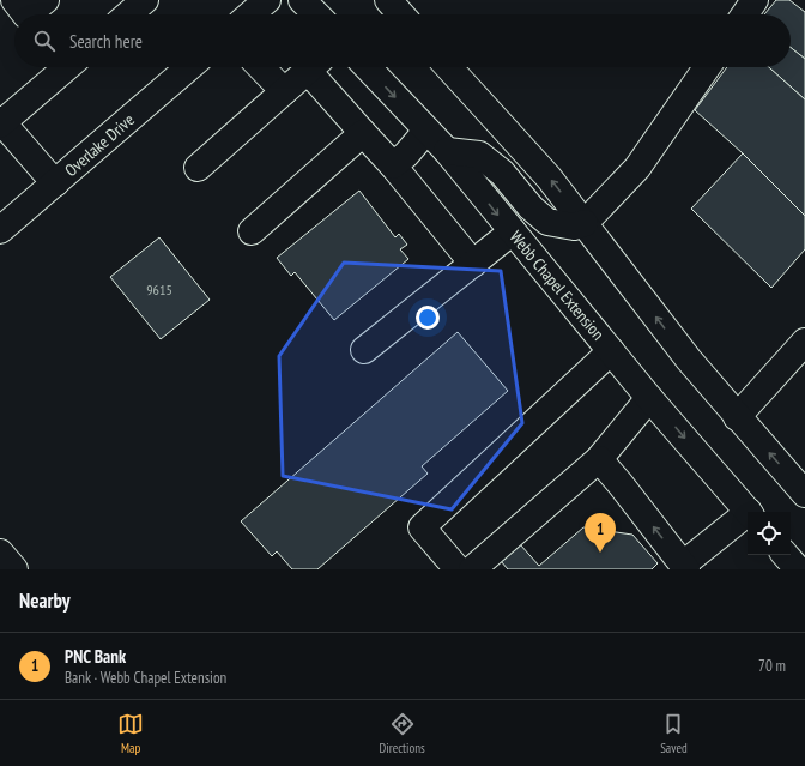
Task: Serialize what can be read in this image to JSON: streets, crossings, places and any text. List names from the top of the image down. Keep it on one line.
{"streets":{"main road":["Overlake Drive","Webb Chapel Extension"]},"house_numbers":["9615"],"page":{"search":"Search here","pins":"1","heading":"Nearby","list":[{"mark":"1","name":"PNC Bank","note":"Bank · Webb Chapel Extension","value":"70 m"}],"nav":["Map","Directions","Saved"]}}
